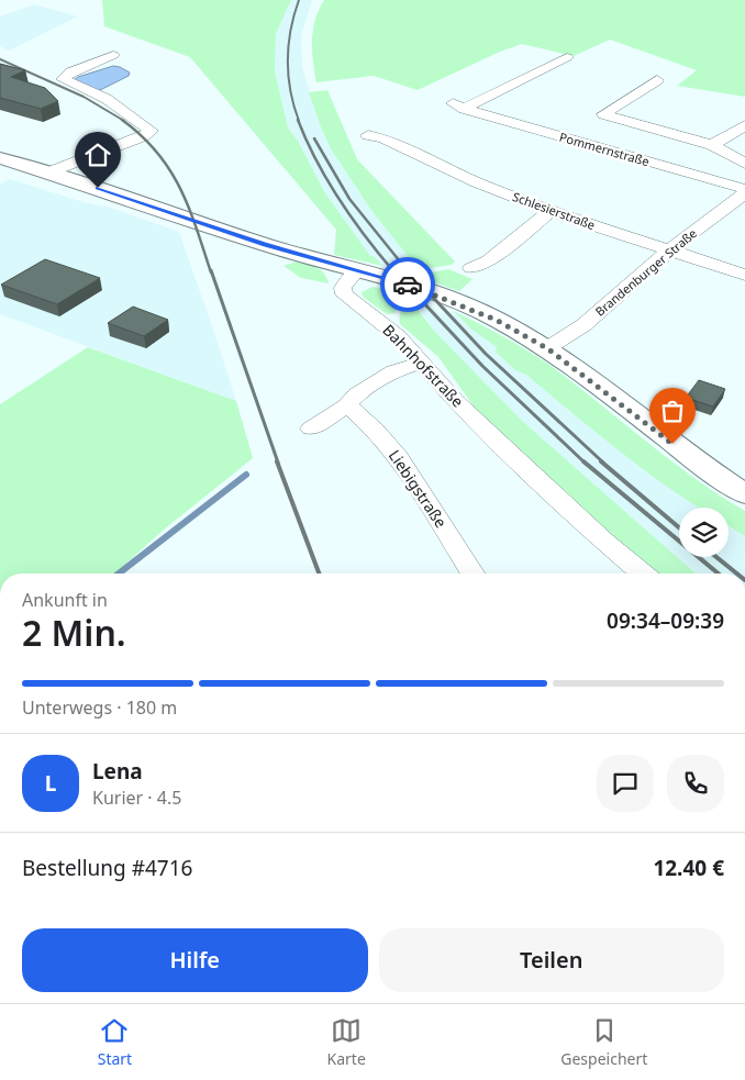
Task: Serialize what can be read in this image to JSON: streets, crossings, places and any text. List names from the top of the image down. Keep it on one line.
{"streets":{"street":["Pommernstraße","Schlesierstraße","Brandenburger Straße","Bahnhofstraße","Liebigstraße"]},"crossings":[["Schlesierstraße","Brandenburger Straße"]],"page":{"heading":["2 Min.","Ankunft in","09:34–09:39"],"panel":["Lena","Kurier · 4.5","Bestellung #4716","12.40 €"],"bar":"Unterwegs · 180 m","round":"L","buttons":["Hilfe","Teilen"],"tabs":["Start","Karte","Gespeichert"]}}
